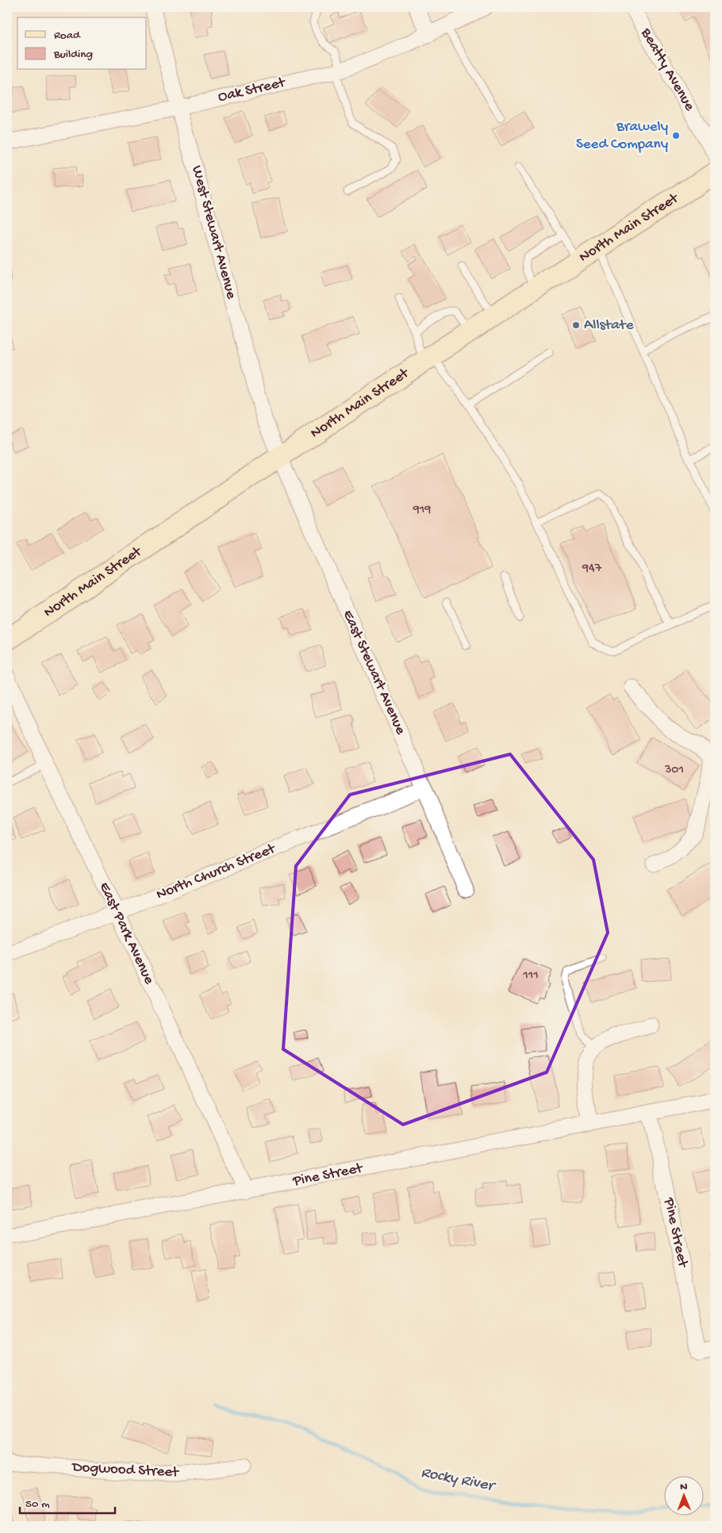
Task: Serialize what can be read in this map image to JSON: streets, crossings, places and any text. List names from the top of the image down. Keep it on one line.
{"streets":{"main road":["North Main Street"],"street":["Beatty Avenue","Oak Street","West Stewart Avenue","East Stewart Avenue","North Church Street","East Park Avenue","Pine Street","Dogwood Street"]},"crossings":[["Oak Street","West Stewart Avenue"],["North Main Street","West Stewart Avenue"],["North Main Street","East Stewart Avenue"],["West Stewart Avenue","East Stewart Avenue"],["East Stewart Avenue","North Church Street"],["North Church Street","East Park Avenue"],["East Park Avenue","Pine Street"]],"water":["Rocky River"],"places":["Brawely Seed Company","Allstate"],"house_numbers":["919","947","301","111"],"legend":["Road","Building"],"scale_bar":"50 m","north":"top"}
